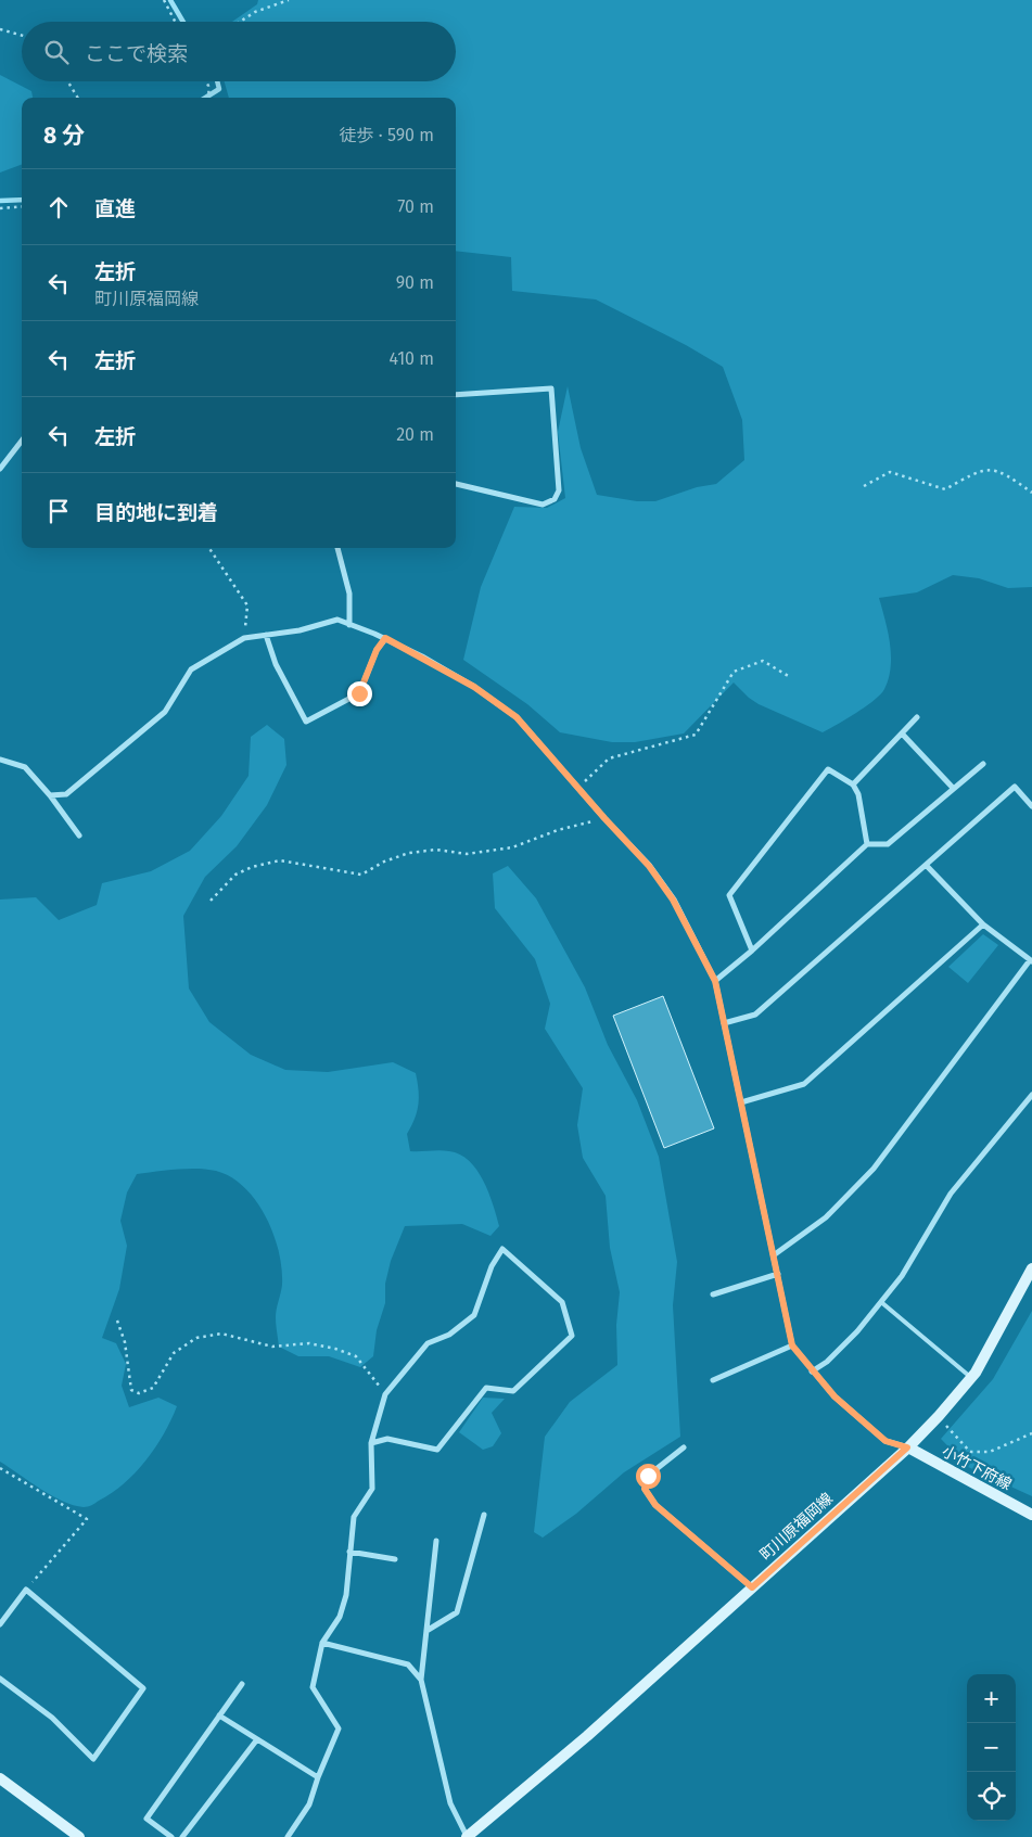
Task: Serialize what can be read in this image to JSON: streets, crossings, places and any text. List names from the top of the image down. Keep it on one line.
{"streets":{"main road":["小竹下府線","町川原福岡線"]},"crossings":[["小竹下府線","町川原福岡線"]],"page":{"search":"ここで検索","heading":["8 分","徒歩 · 590 m"],"list":[["直進","70 m"],["左折","町川原福岡線","90 m"],["左折","410 m"],["左折","20 m"],"目的地に到着"],"map_buttons":["+","−"]}}
